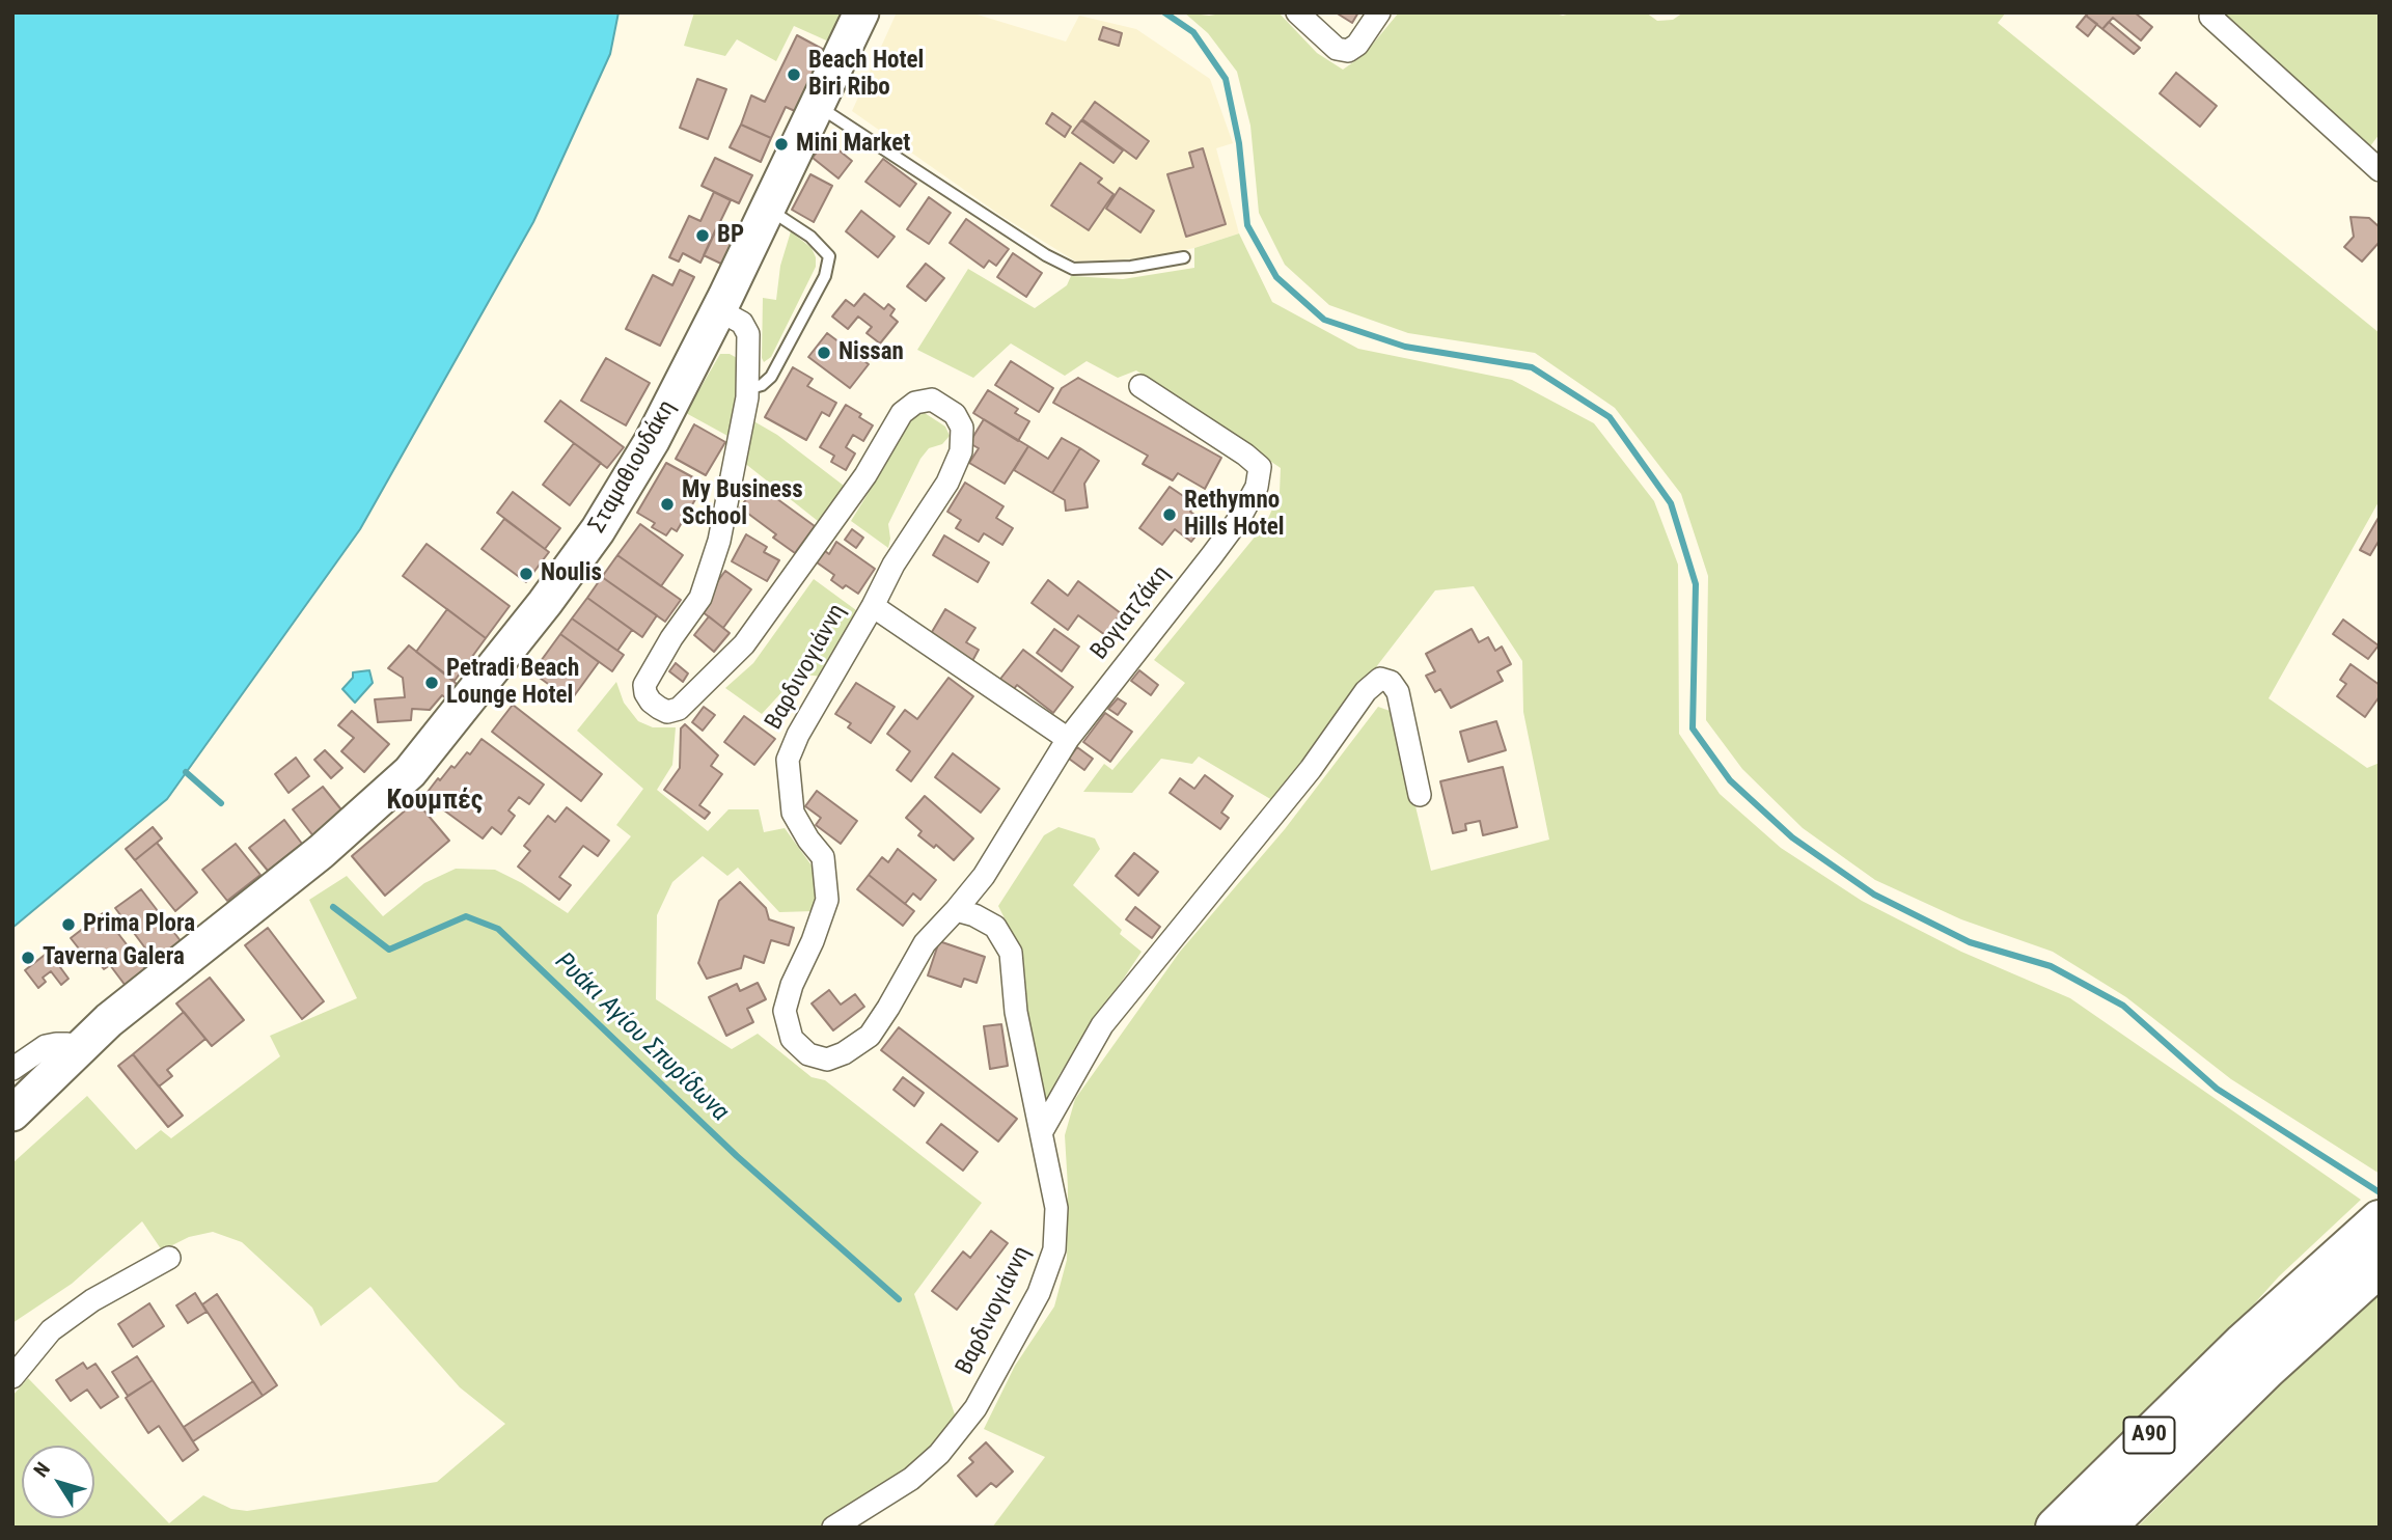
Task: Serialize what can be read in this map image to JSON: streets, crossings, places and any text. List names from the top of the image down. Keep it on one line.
{"streets":{"highway":["Α90"],"main road":["Σταμαθιουδάκη"],"street":["Βογιατζάκη","Βαρδινογιάννη"]},"crossings":[["Σταμαθιουδάκη","Βαρδινογιάννη"],["Βογιατζάκη","Βαρδινογιάννη"]],"districts":["Κουμπές"],"water":["Ρυάκι Αγίου Σπυρίδωνα"],"places":["Beach Hotel Biri Ribo","Mini Market","BP","Nissan","My Business School","Rethymno Hills Hotel","Noulis","Petradi Beach Lounge Hotel","Prima Plora","Taverna Galera"],"north":"top left"}
